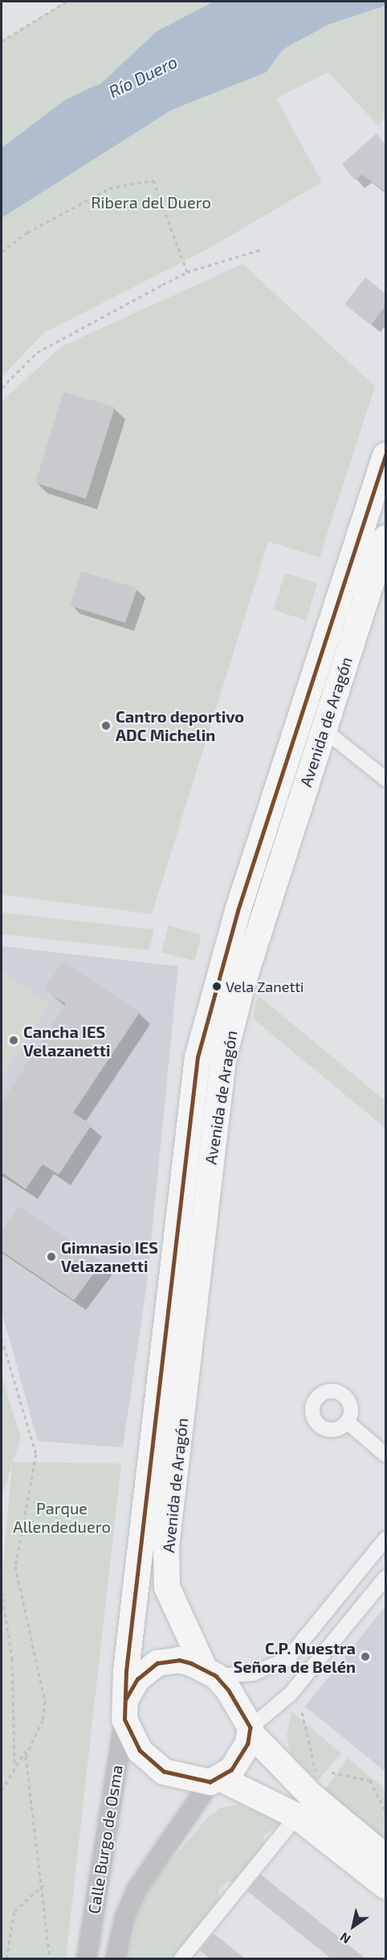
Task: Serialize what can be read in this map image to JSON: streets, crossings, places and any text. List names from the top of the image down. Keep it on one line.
{"streets":{"highway":["Avenida de Aragón"],"street":["Calle Burgo de Osma"]},"crossings":[["Avenida de Aragón","Calle Burgo de Osma"]],"water":["Río Duero"],"parks":["Ribera del Duero","Parque Allendeduero"],"places":["Cantro deportivo ADC Michelin","Vela Zanetti","Cancha IES Velazanetti","Gimnasio IES Velazanetti","C.P. Nuestra Señora de Belén"],"north":"bottom left"}
